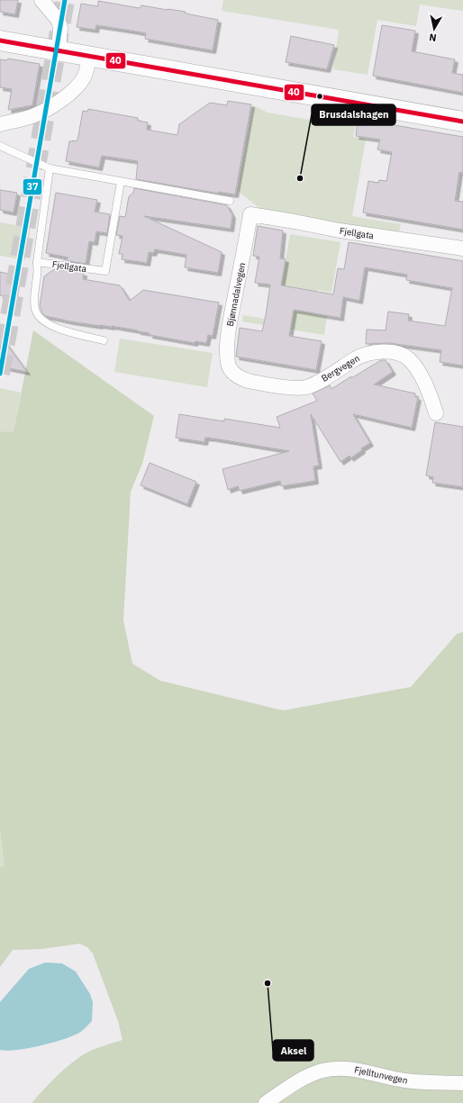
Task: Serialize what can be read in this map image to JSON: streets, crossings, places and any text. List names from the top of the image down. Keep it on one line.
{"streets":{"street":["Fjellgata","Bjønnadalvegen","Bergvegen","Fjelltunvegen"]},"crossings":[["Fjellgata","Bjønnadalvegen"],["Bjønnadalvegen","Bergvegen"]],"places":["Brusdalshagen","Aksel"],"lines":["transit line 37","transit line 40"],"north":"bottom"}
